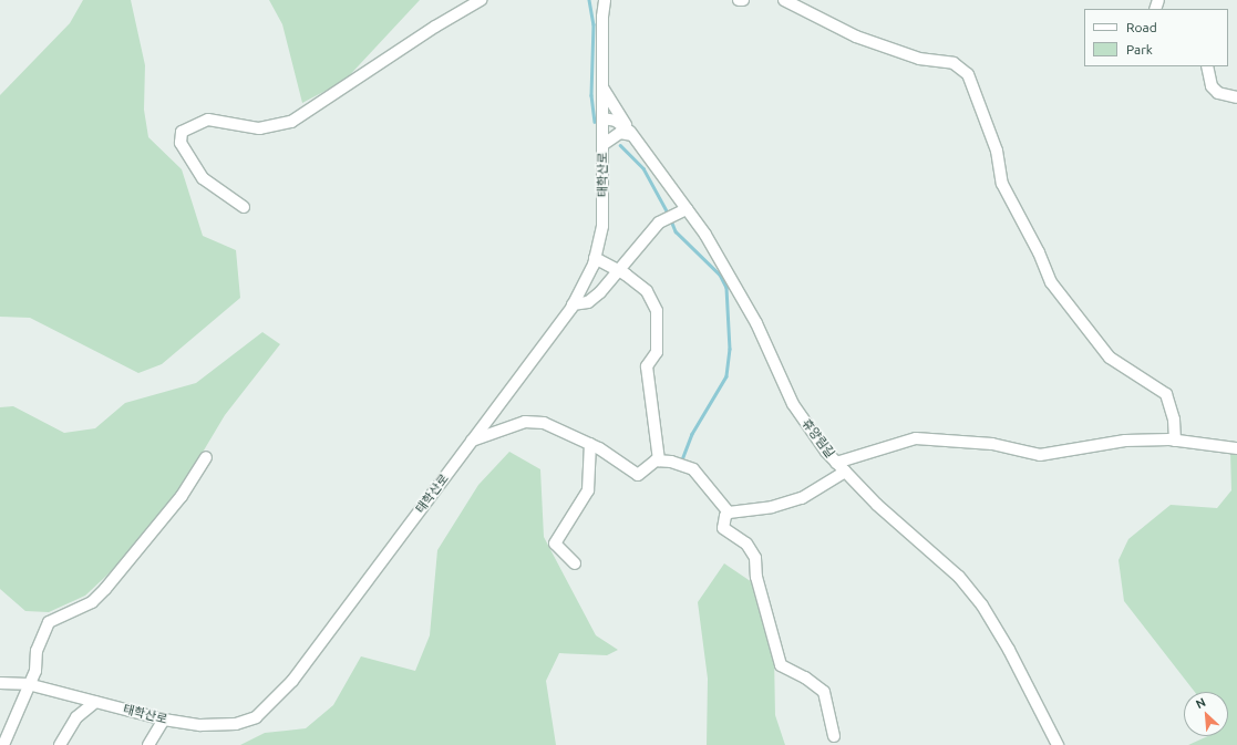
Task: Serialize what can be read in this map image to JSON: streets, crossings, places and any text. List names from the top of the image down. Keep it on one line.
{"streets":{"street":["태학산로","휴양림길"]},"crossings":[["태학산로","휴양림길"]],"legend":["Road","Park"],"north":"top left"}
